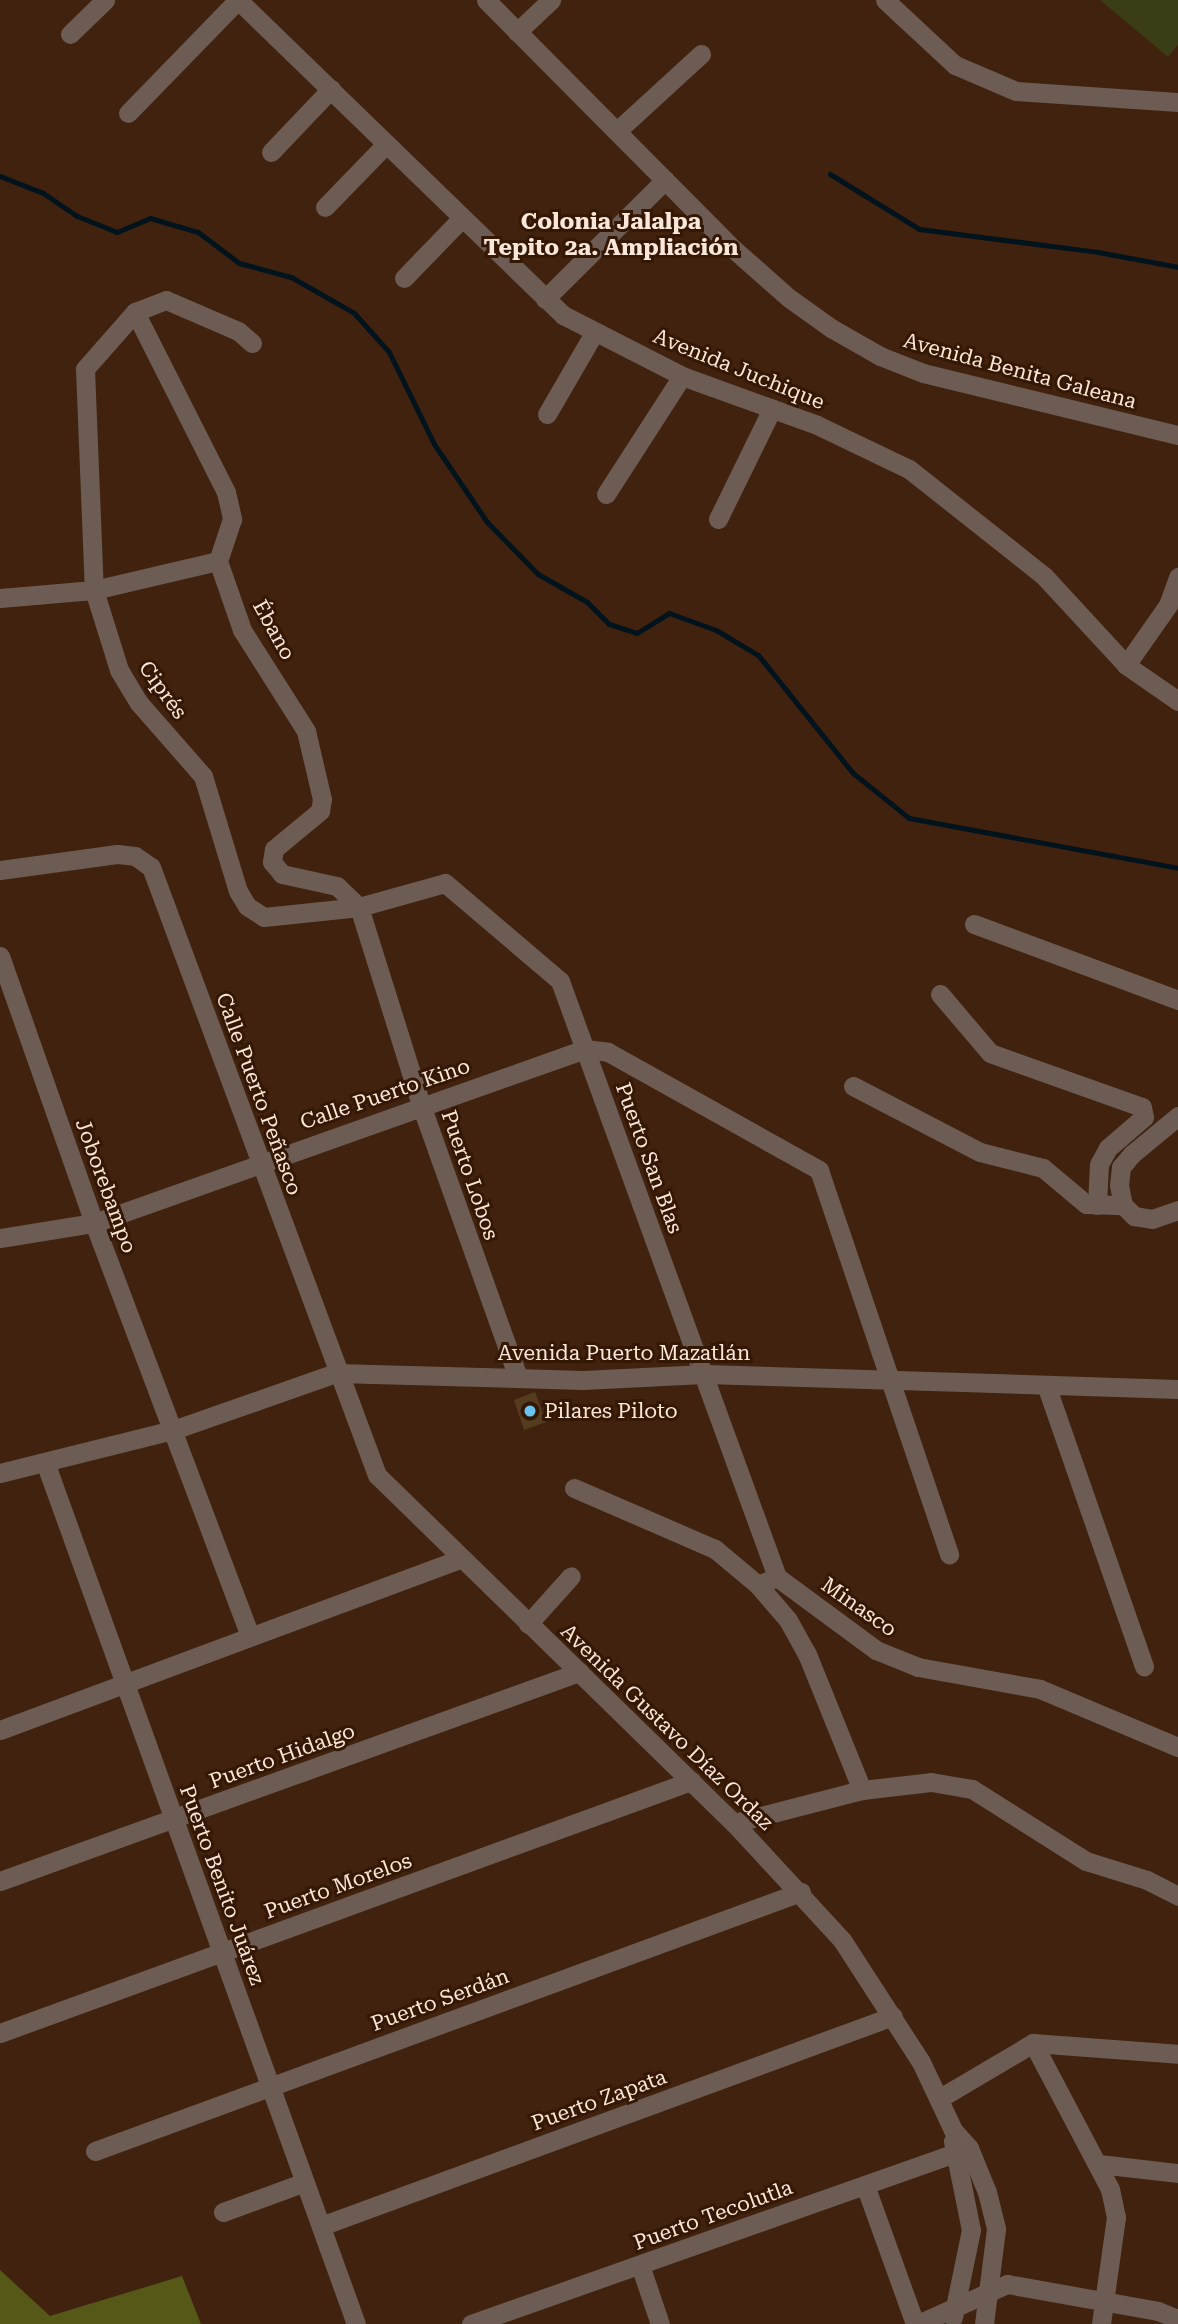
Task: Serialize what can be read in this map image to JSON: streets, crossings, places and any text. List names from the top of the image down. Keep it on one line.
{"streets":{"street":["Avenida Juchique","Avenida Benita Galeana","Ébano","Ciprés","Calle Puerto Peñasco","Calle Puerto Kino","Puerto San Blas","Puerto Lobos","Joborebampo","Avenida Puerto Mazatlán","Minasco","Avenida Gustavo Díaz Ordaz","Puerto Hidalgo","Puerto Benito Juárez","Puerto Morelos","Puerto Serdán","Puerto Zapata","Puerto Tecolutla"]},"crossings":[["Ébano","Ciprés"],["Ébano","Puerto San Blas"],["Ébano","Puerto Lobos"],["Ciprés","Puerto San Blas"],["Ciprés","Puerto Lobos"],["Calle Puerto Peñasco","Calle Puerto Kino"],["Calle Puerto Peñasco","Avenida Puerto Mazatlán"],["Calle Puerto Peñasco","Avenida Gustavo Díaz Ordaz"],["Calle Puerto Kino","Puerto San Blas"],["Calle Puerto Kino","Puerto Lobos"],["Calle Puerto Kino","Joborebampo"],["Puerto San Blas","Puerto Lobos"],["Puerto San Blas","Avenida Puerto Mazatlán"],["Puerto San Blas","Minasco"],["Puerto Lobos","Avenida Puerto Mazatlán"],["Joborebampo","Avenida Puerto Mazatlán"],["Avenida Puerto Mazatlán","Avenida Gustavo Díaz Ordaz"],["Avenida Puerto Mazatlán","Puerto Benito Juárez"],["Avenida Gustavo Díaz Ordaz","Puerto Hidalgo"],["Avenida Gustavo Díaz Ordaz","Puerto Morelos"],["Avenida Gustavo Díaz Ordaz","Puerto Serdán"],["Avenida Gustavo Díaz Ordaz","Puerto Zapata"],["Avenida Gustavo Díaz Ordaz","Puerto Tecolutla"],["Puerto Hidalgo","Puerto Benito Juárez"],["Puerto Benito Juárez","Puerto Morelos"],["Puerto Benito Juárez","Puerto Serdán"],["Puerto Benito Juárez","Puerto Zapata"]],"districts":["Colonia Jalalpa Tepito 2a. Ampliación"],"places":["Pilares Piloto"]}
